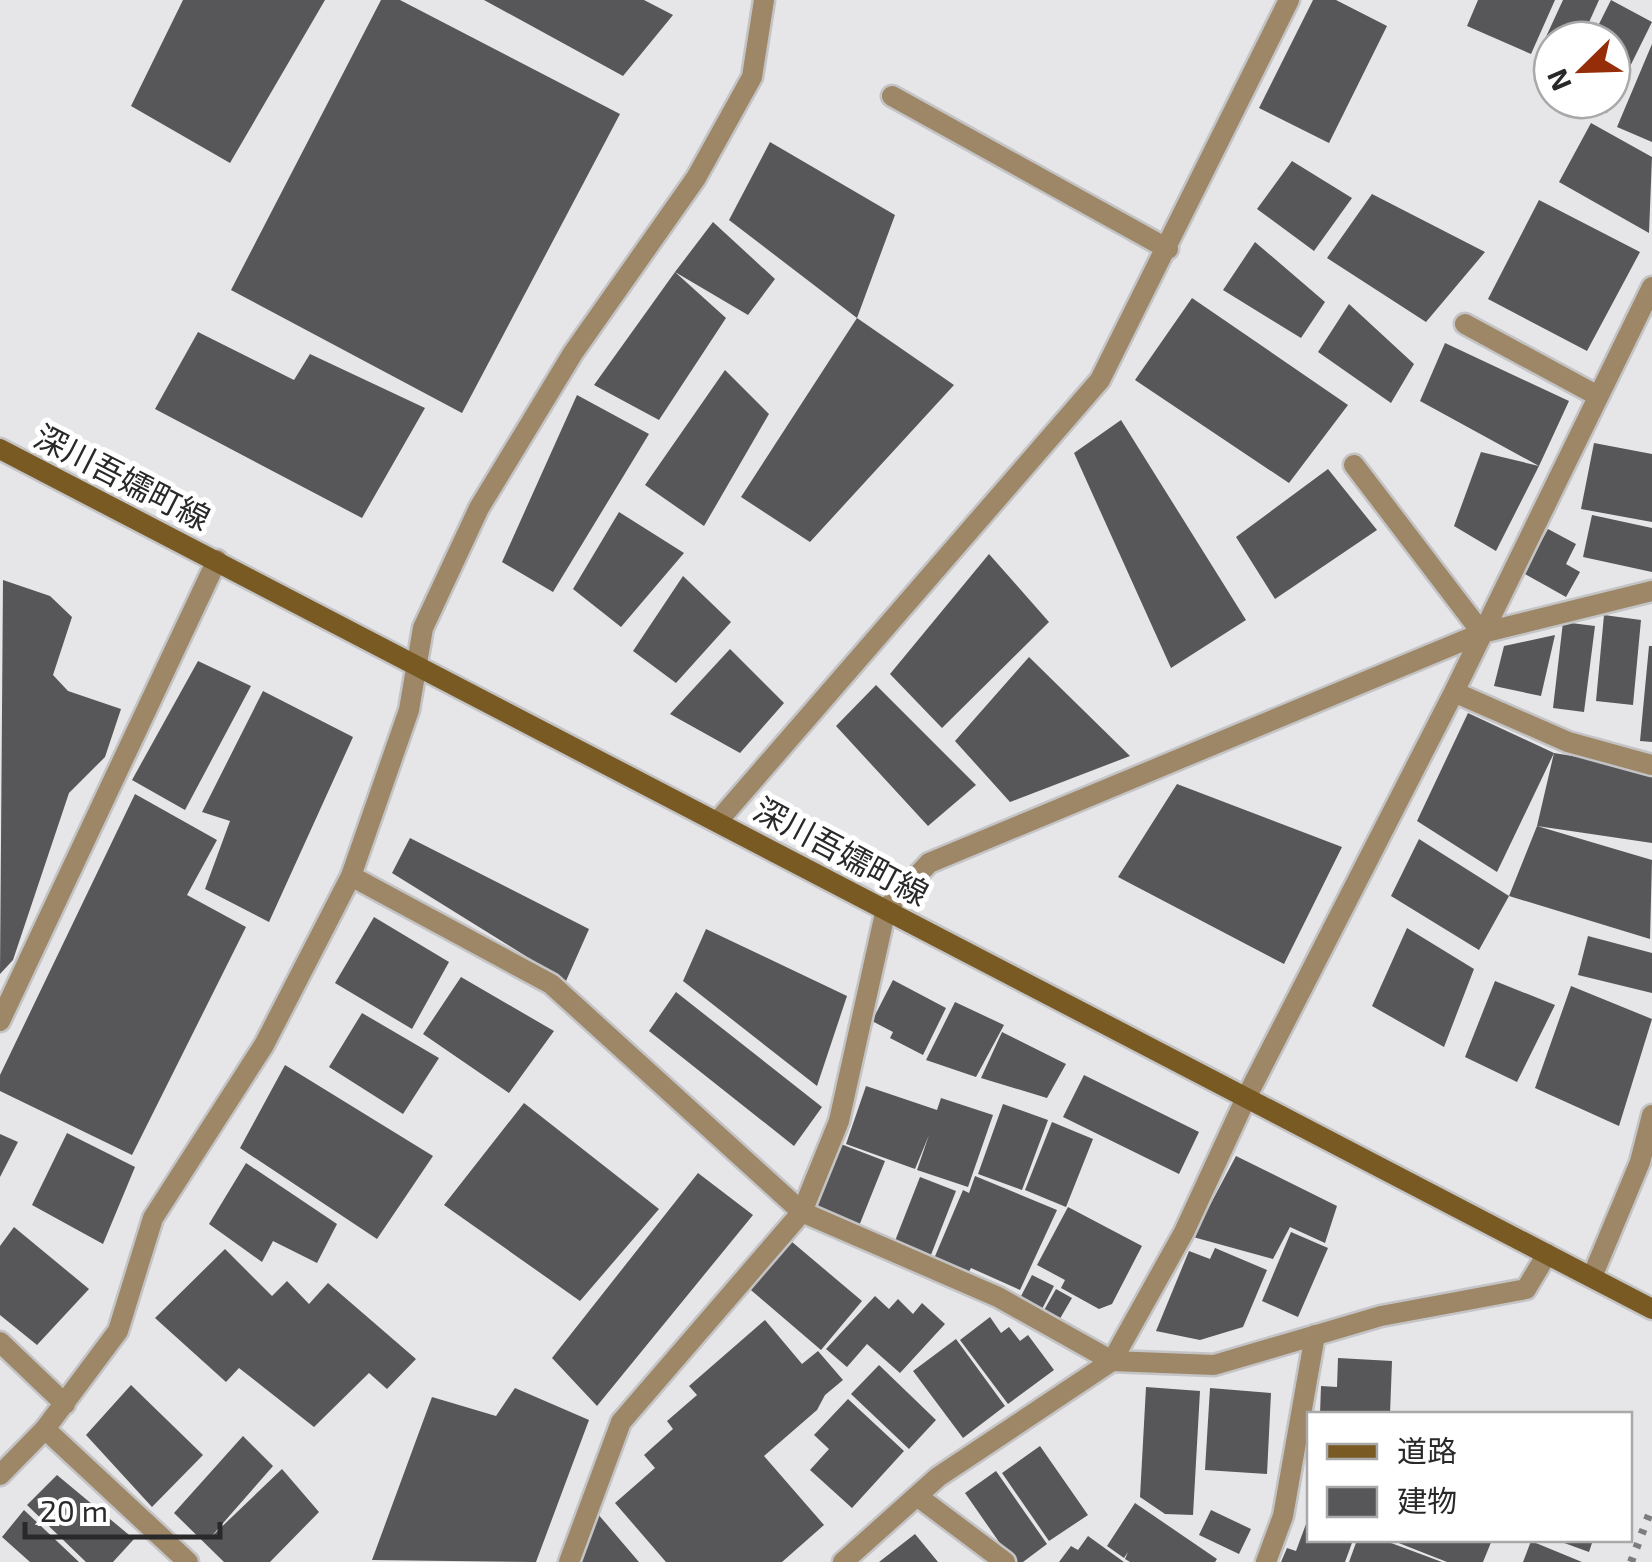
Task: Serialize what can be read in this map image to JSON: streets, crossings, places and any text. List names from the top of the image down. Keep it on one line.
{"streets":{"main road":["深川吾嬬町線"]},"legend":["道路","建物"],"scale_bar":"20 m","north":"bottom left"}
